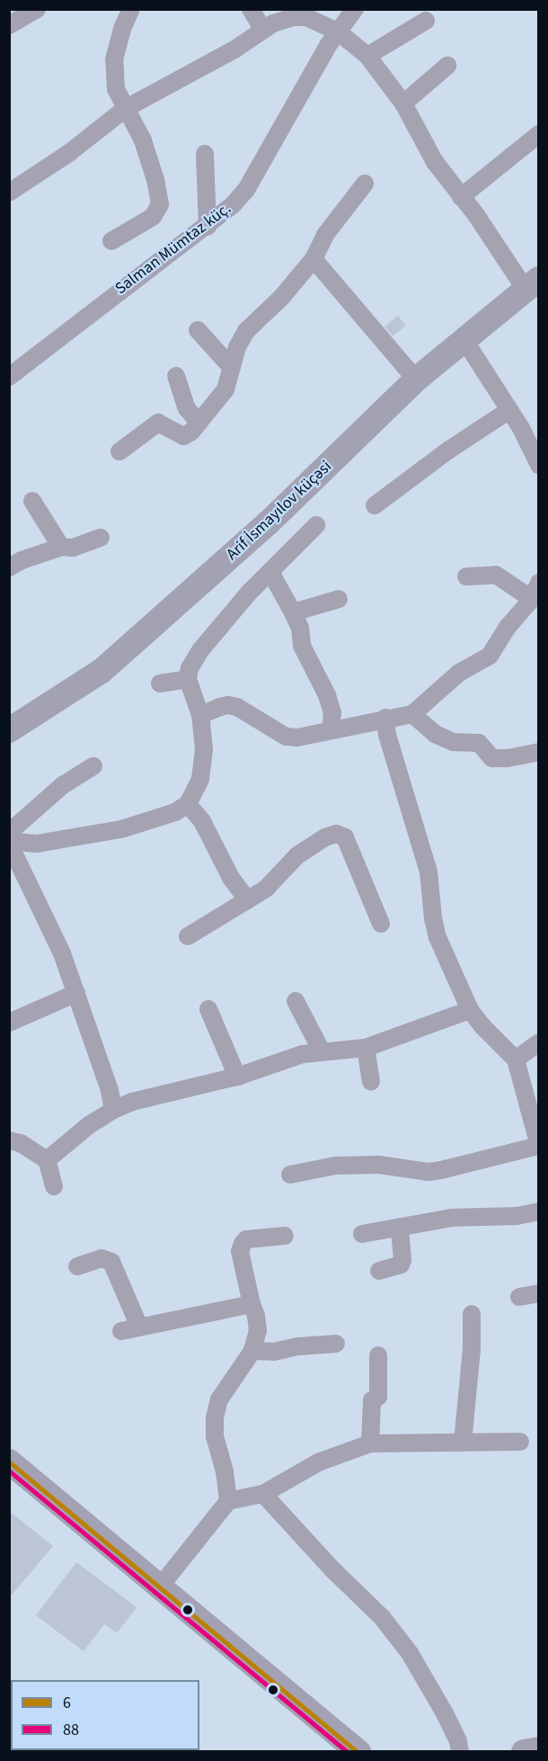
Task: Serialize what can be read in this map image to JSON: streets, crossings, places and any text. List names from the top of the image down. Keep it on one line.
{"streets":{"street":["Salman Mümtaz küç.","Arif İsmayılov küçəsi"]},"lines":["transit line 6","transit line 88"],"legend":["6","88"]}
